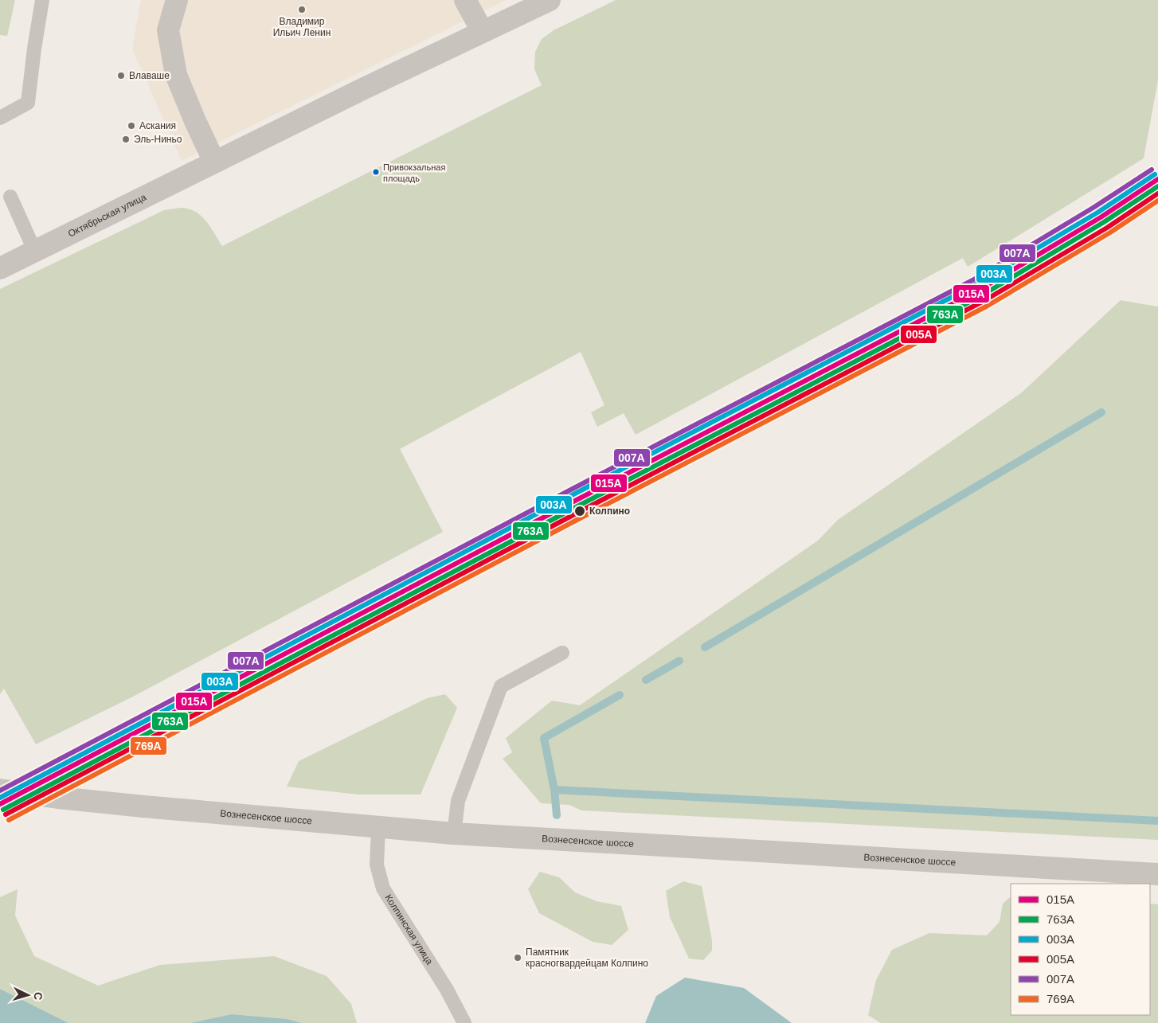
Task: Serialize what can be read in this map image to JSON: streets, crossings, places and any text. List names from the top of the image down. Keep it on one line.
{"streets":{"street":["Октябрьская улица","Вознесенское шоссе"],"lane":["Колпинская улица"]},"crossings":[["Вознесенское шоссе","Колпинская улица"]],"places":["Владимир Ильич Ленин","Влаваше","Аскания","Эль-Ниньо","Привокзальная площадь","Колпино","Памятник красногвардейцам Колпино"],"lines":["transit line 007А","transit line 003А","transit line 015А","transit line 763А","transit line 005А","transit line 769А"],"legend":["015А","763А","003А","005А","007А","769А"],"north":"right"}
